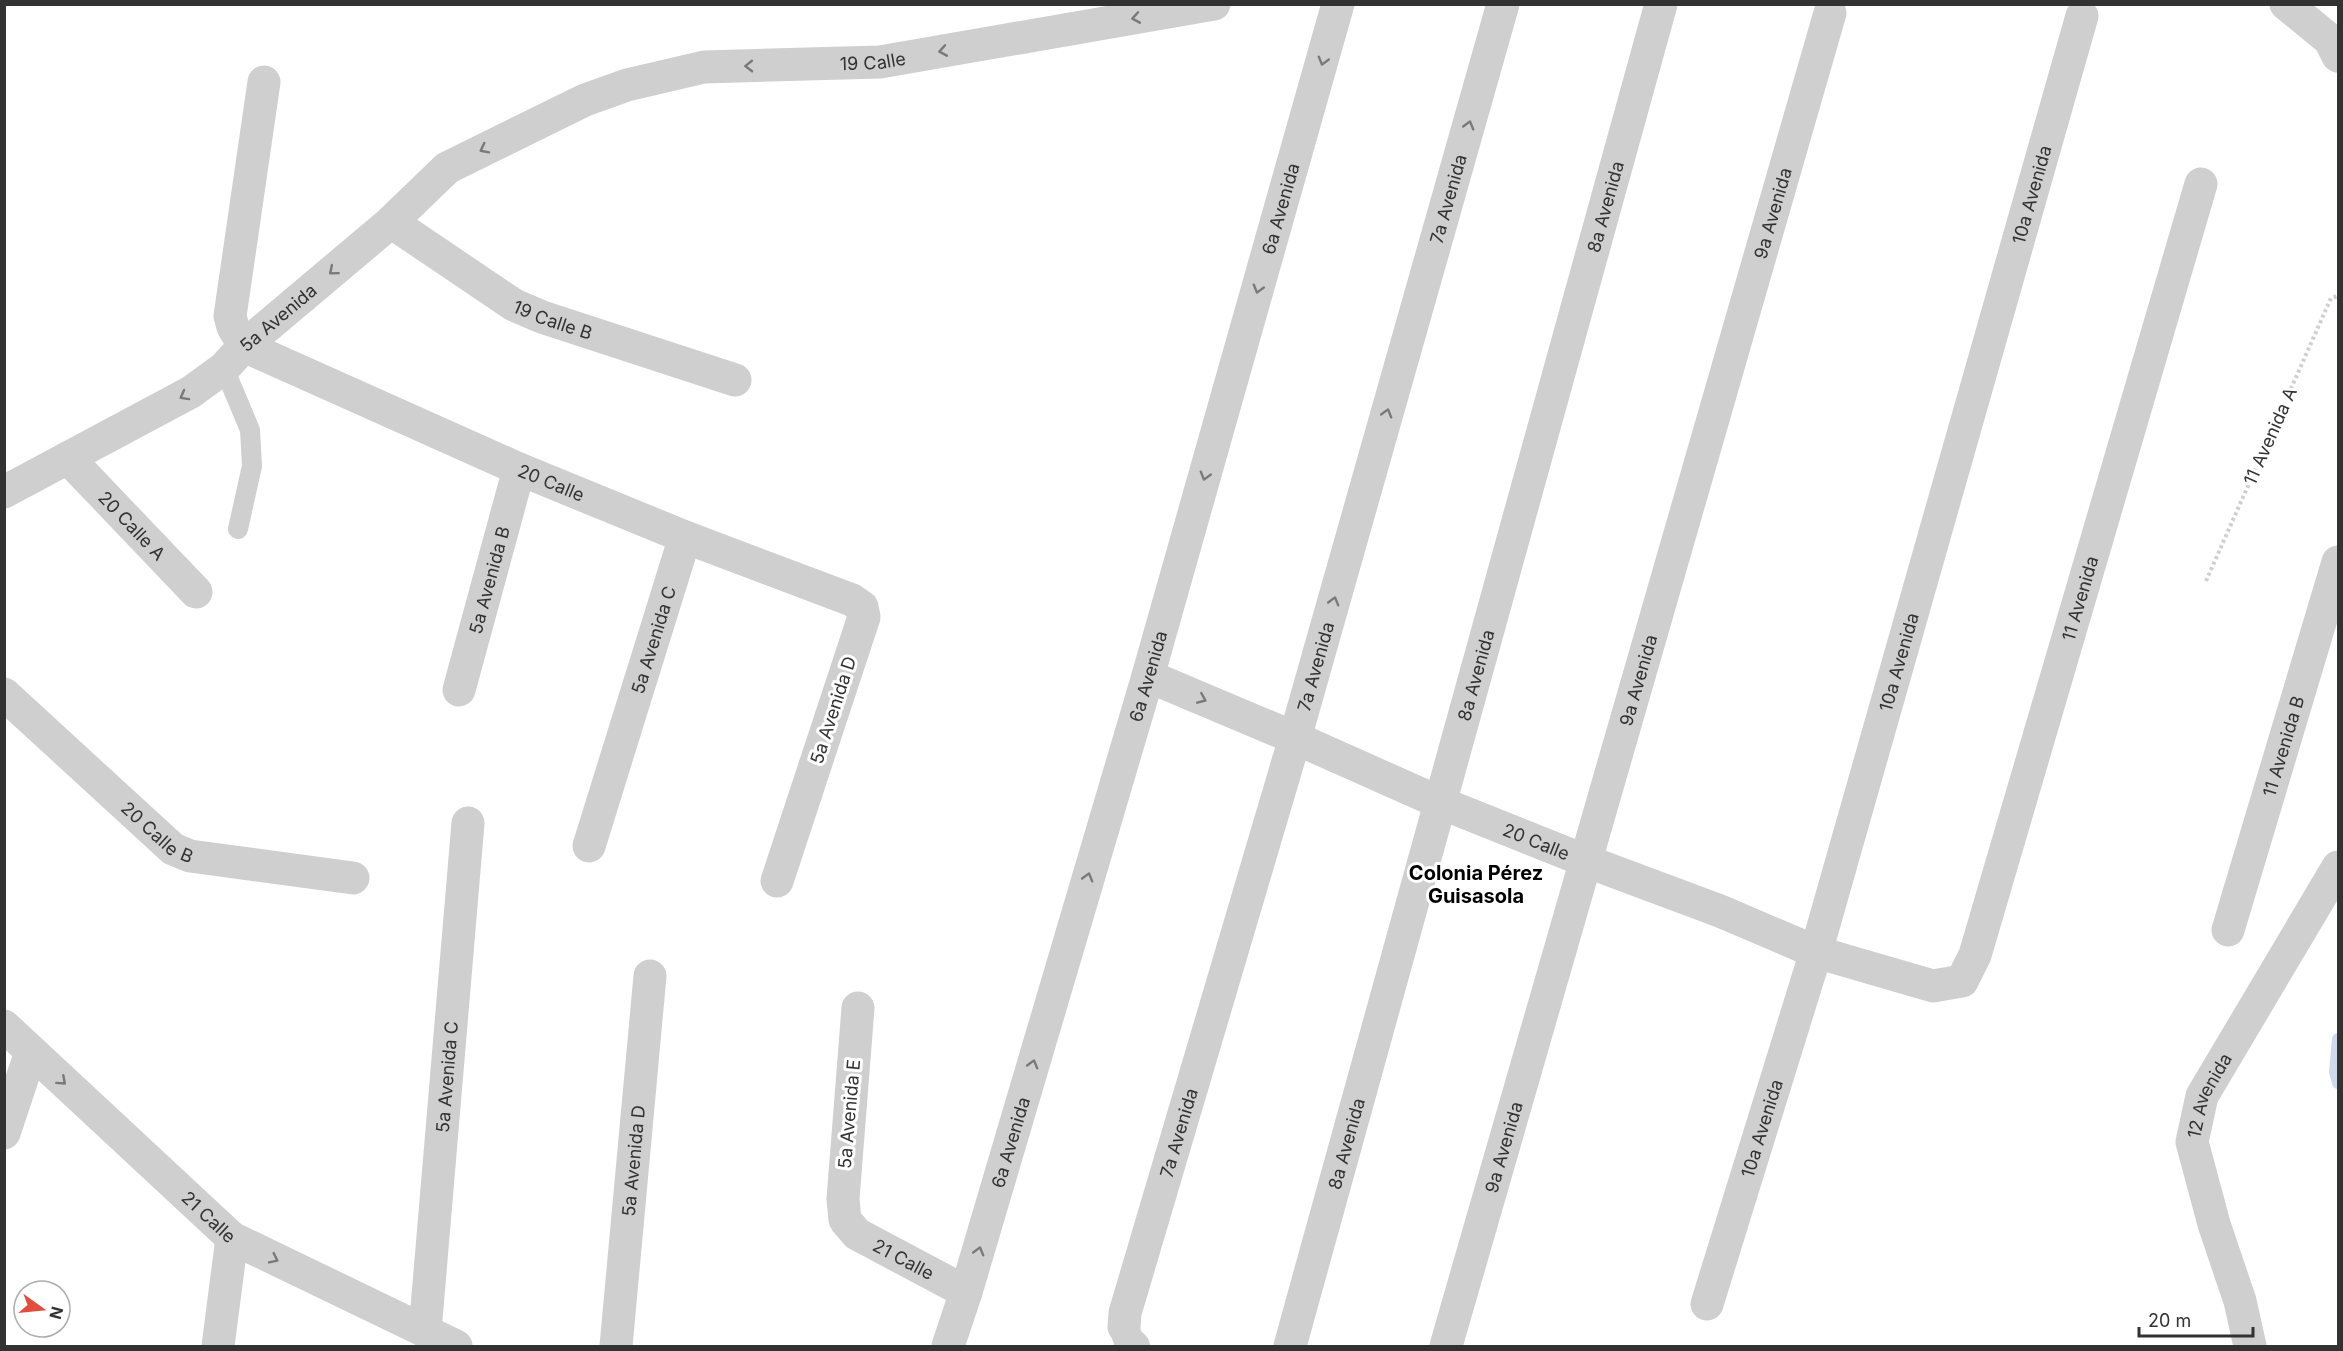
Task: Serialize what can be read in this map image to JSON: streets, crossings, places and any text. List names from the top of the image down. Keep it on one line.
{"streets":{"street":["19 Calle","10a Avenida","7a Avenida","8a Avenida","6a Avenida","9a Avenida","5a Avenida","19 Calle B","20 Calle","20 Calle A","5a Avenida B","11 Avenida","5a Avenida C","5a Avenida D","11 Avenida B","20 Calle B","12 Avenida","5a Avenida E","21 Calle"],"path":["11 Avenida A"]},"crossings":[["19 Calle","5a Avenida"],["10a Avenida","20 Calle"],["7a Avenida","20 Calle"],["8a Avenida","20 Calle"],["6a Avenida","20 Calle"],["6a Avenida","21 Calle"],["9a Avenida","20 Calle"],["5a Avenida","19 Calle B"],["5a Avenida","20 Calle"],["5a Avenida","20 Calle A"],["20 Calle","5a Avenida B"],["20 Calle","11 Avenida"],["20 Calle","5a Avenida C"],["20 Calle","5a Avenida D"],["5a Avenida C","21 Calle"],["5a Avenida E","21 Calle"]],"one_way":["19 Calle","7a Avenida","5a Avenida","21 Calle"],"districts":["Colonia Pérez Guisasola"],"scale_bar":"20 m","north":"right"}
